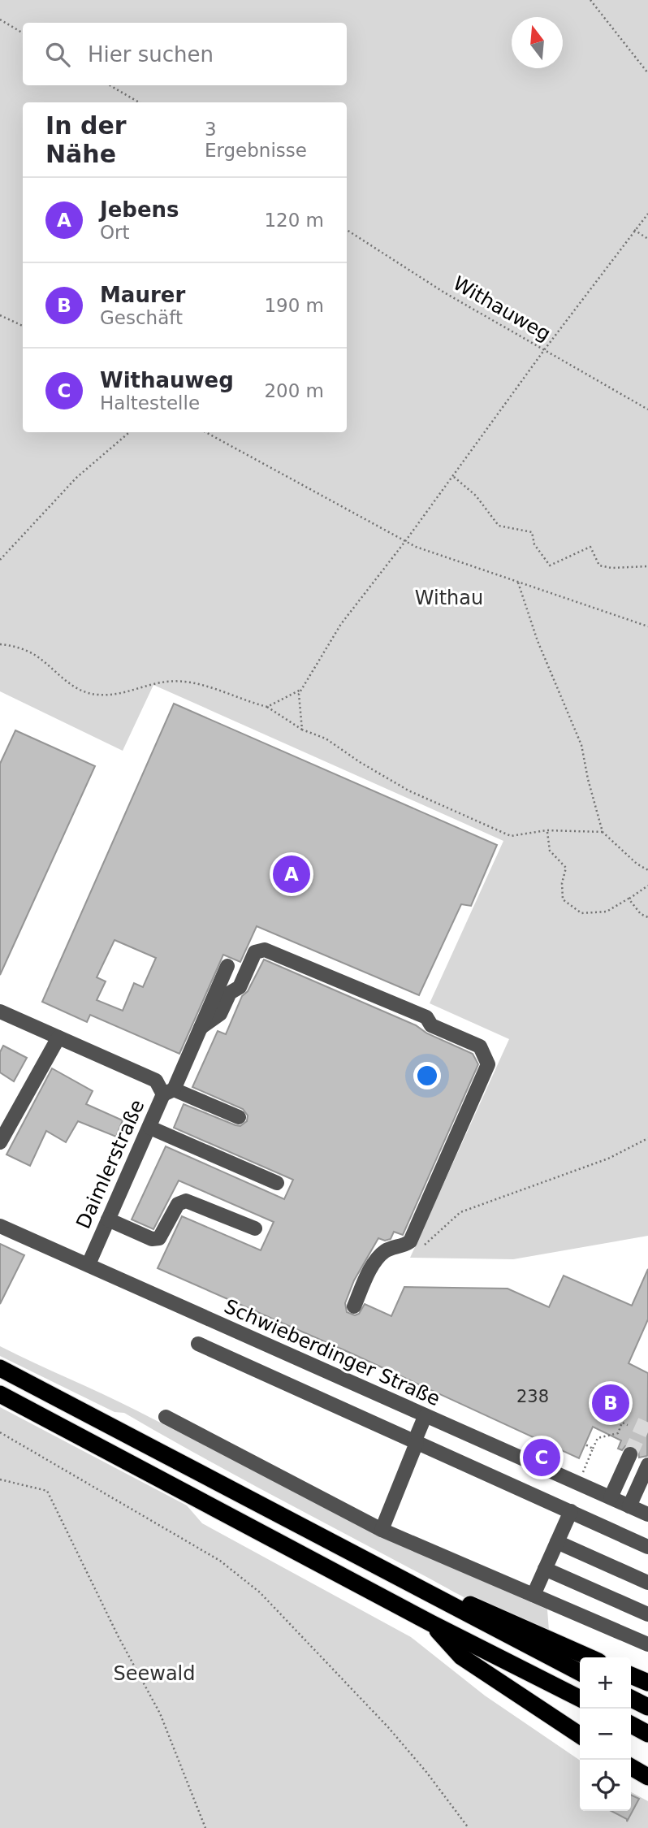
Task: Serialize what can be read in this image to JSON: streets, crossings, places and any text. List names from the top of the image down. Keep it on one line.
{"streets":{"street":["Daimlerstraße","Schwieberdinger Straße"],"path":["Withauweg"]},"crossings":[["Daimlerstraße","Schwieberdinger Straße"]],"parks":["Withau","Seewald"],"house_numbers":["238"],"north":"top","page":{"search":"Hier suchen","heading":["In der Nähe","3 Ergebnisse"],"list":[{"mark":"A","name":"Jebens","note":"Ort","value":"120 m"},{"mark":"B","name":"Maurer","note":"Geschäft","value":"190 m"},{"mark":"C","name":"Withauweg","note":"Haltestelle","value":"200 m"}],"pins":["A","B","C"],"map_buttons":["+","−"]}}
